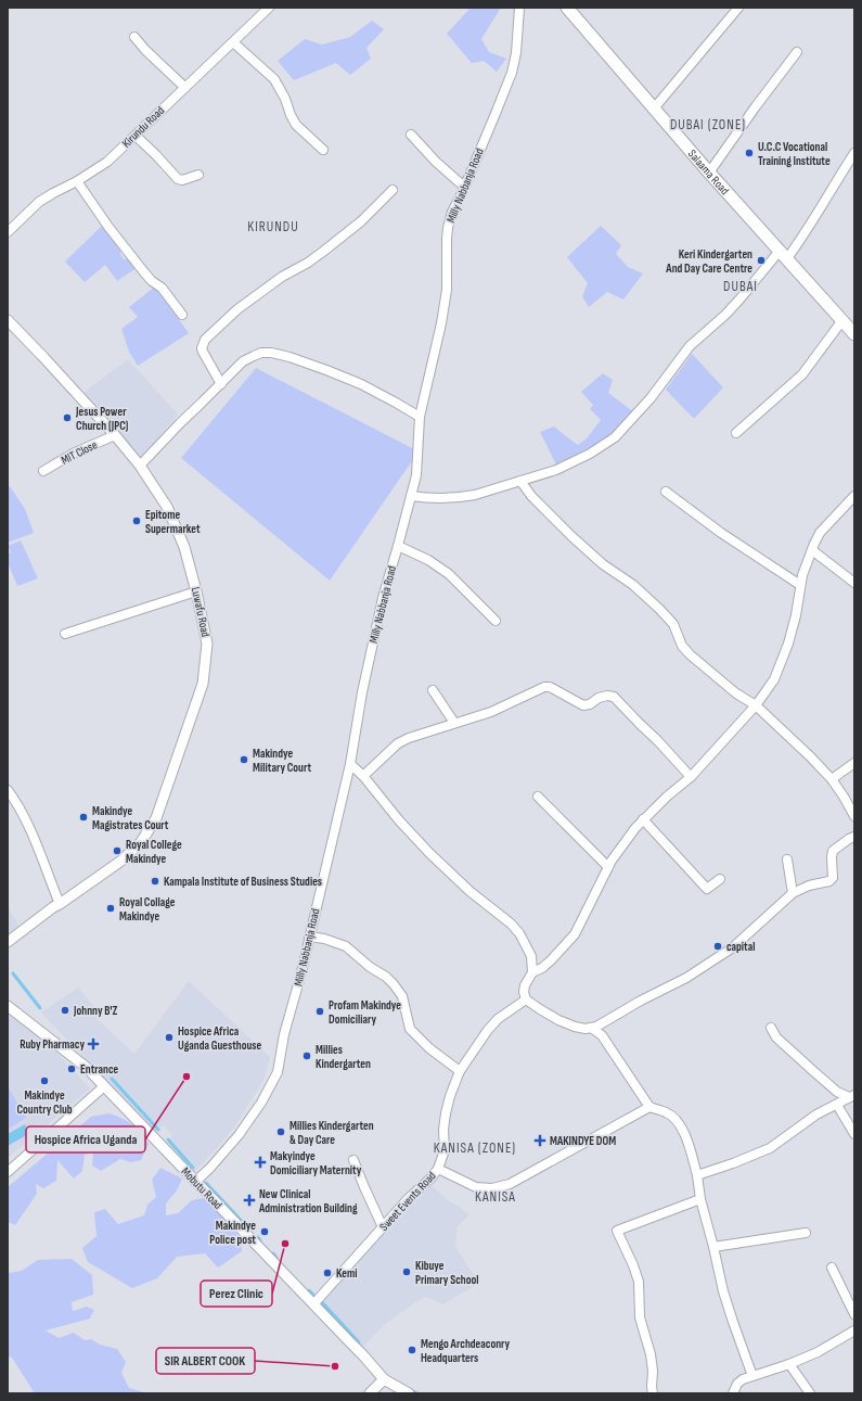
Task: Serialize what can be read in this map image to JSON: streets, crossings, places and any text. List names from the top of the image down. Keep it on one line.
{"streets":{"main road":["Salaama Road"],"street":["Kirundu Road","Milly Nabbanja Road","MIT Close","Luwafu Road","Mobutu Road","Sweet Events Road"]},"crossings":[["Milly Nabbanja Road","Mobutu Road"],["MIT Close","Luwafu Road"],["Mobutu Road","Sweet Events Road"]],"districts":["DUBAI (ZONE)","KIRUNDU","DUBAI","KANISA (ZONE)","KANISA"],"places":{"other":["U.C.C Vocational Training Institute","Keri Kindergarten And Day Care Centre","Jesus Power Church (JPC)","Epitome Supermarket","Makindye Military Court","Makindye Magistrates Court","Royal College Makindye","Kampala Institute of Business Studies","Royal Collage Makindye","capital","Johnny B'Z","Profam Makindye Domiciliary","Hospice Africa Uganda Guesthouse","Millies Kindergarten","Entrance","Hospice Africa Uganda","Makindye Country Club","Millies Kindergarten & Day Care","Makindye Police post","Perez Clinic","Kibuye Primary School","Kemi","Mengo Archdeaconry Headquarters","SIR ALBERT COOK"],"health":["Ruby Pharmacy","MAKINDYE DOM","Makyindye Domiciliary Maternity","New Clinical Administration Building"]}}
